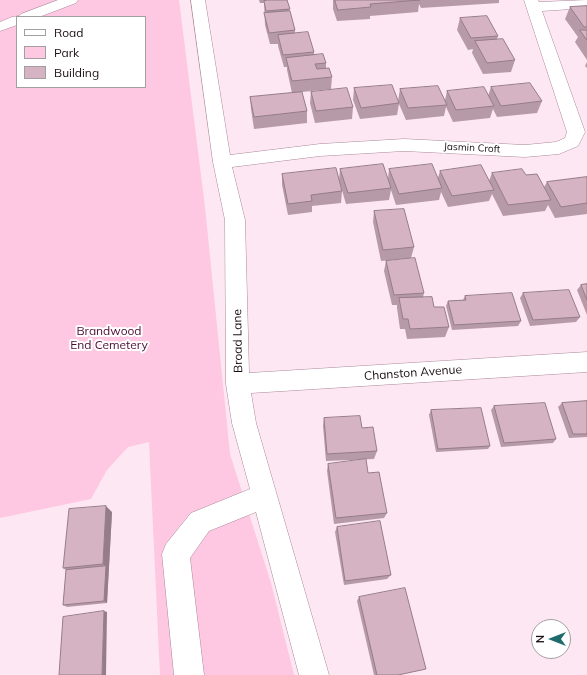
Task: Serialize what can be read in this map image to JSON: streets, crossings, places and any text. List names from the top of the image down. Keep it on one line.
{"streets":{"street":["Jasmin Croft","Broad Lane","Chanston Avenue"]},"crossings":[["Jasmin Croft","Broad Lane"],["Broad Lane","Chanston Avenue"]],"parks":["Brandwood End Cemetery"],"legend":["Road","Park","Building"],"north":"left"}
